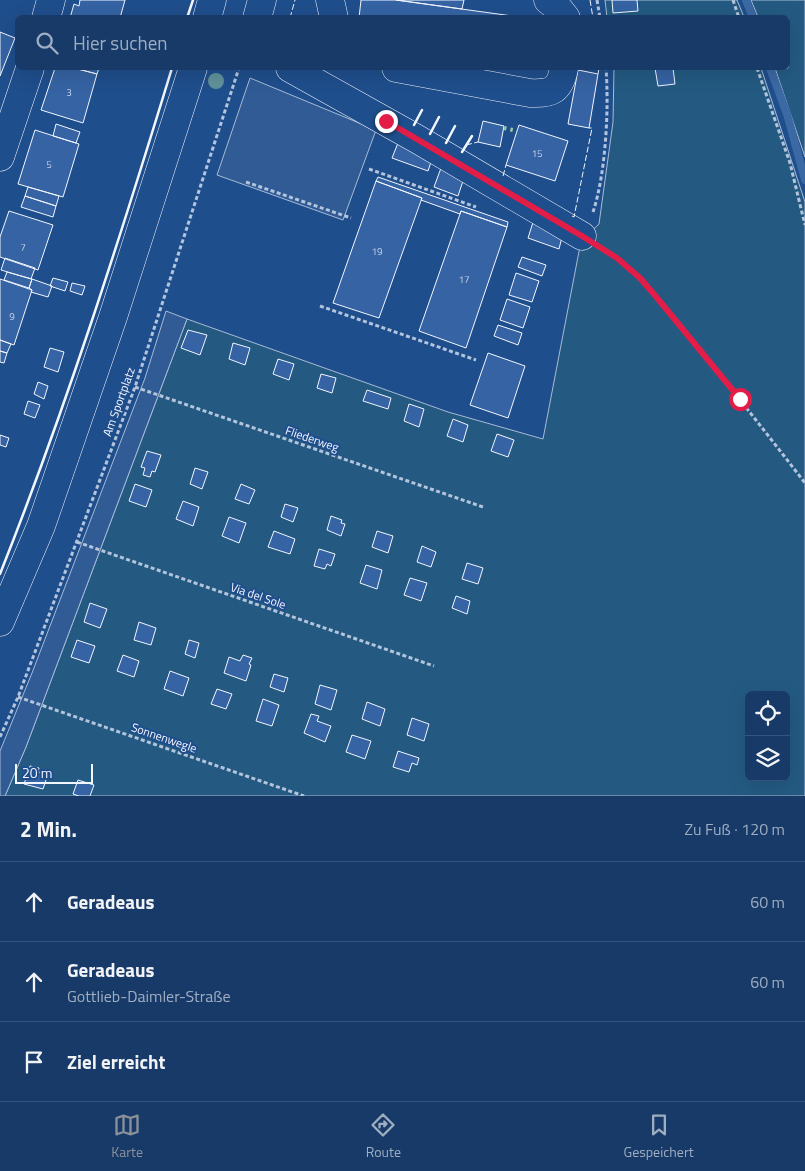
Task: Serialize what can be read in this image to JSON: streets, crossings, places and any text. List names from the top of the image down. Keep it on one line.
{"streets":{"path":["Am Sportplatz","Fliederweg","Via del Sole","Sonnenwegle"]},"crossings":[["Am Sportplatz","Fliederweg"],["Am Sportplatz","Via del Sole"],["Am Sportplatz","Sonnenwegle"]],"house_numbers":["3","15","5","7","19","17","9"],"scale_bar":"20 m","page":{"search":"Hier suchen","scale":"20 m","heading":["2 Min.","Zu Fuß · 120 m"],"list":[["Geradeaus","60 m"],["Geradeaus","Gottlieb-Daimler-Straße","60 m"],"Ziel erreicht"],"nav":["Karte","Route","Gespeichert"]}}
